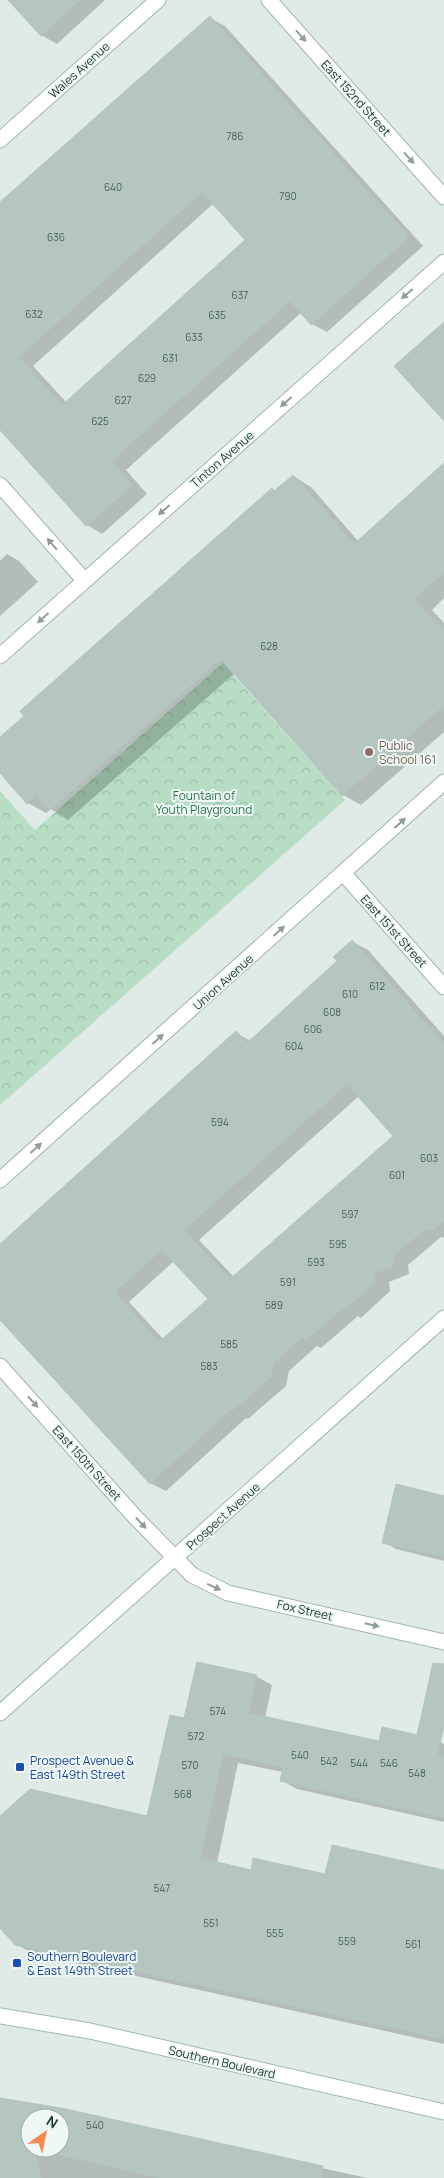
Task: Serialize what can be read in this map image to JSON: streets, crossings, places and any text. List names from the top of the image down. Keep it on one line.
{"streets":{"street":["Wales Avenue","East 152nd Street","Tinton Avenue","East 151st Street","Union Avenue","East 150th Street","Prospect Avenue","Fox Street","Southern Boulevard"]},"crossings":[["East 151st Street","Union Avenue"],["East 150th Street","Prospect Avenue"],["East 150th Street","Fox Street"],["Prospect Avenue","Fox Street"]],"one_way":["East 152nd Street","Tinton Avenue","Union Avenue","East 150th Street","Fox Street"],"parks":["Fountain of Youth Playground"],"places":{"other":["Public School 161"],"transit":["Prospect Avenue & East 149th Street","Southern Boulevard & East 149th Street"]},"house_numbers":["786","640","790","636","637","632","635","633","631","629","627","625","628","612","610","608","606","604","594","603","601","597","595","593","591","589","585","583","574","572","540","542","544","546","570","548","568","547","551","555","559","561","540"],"north":"top right"}
